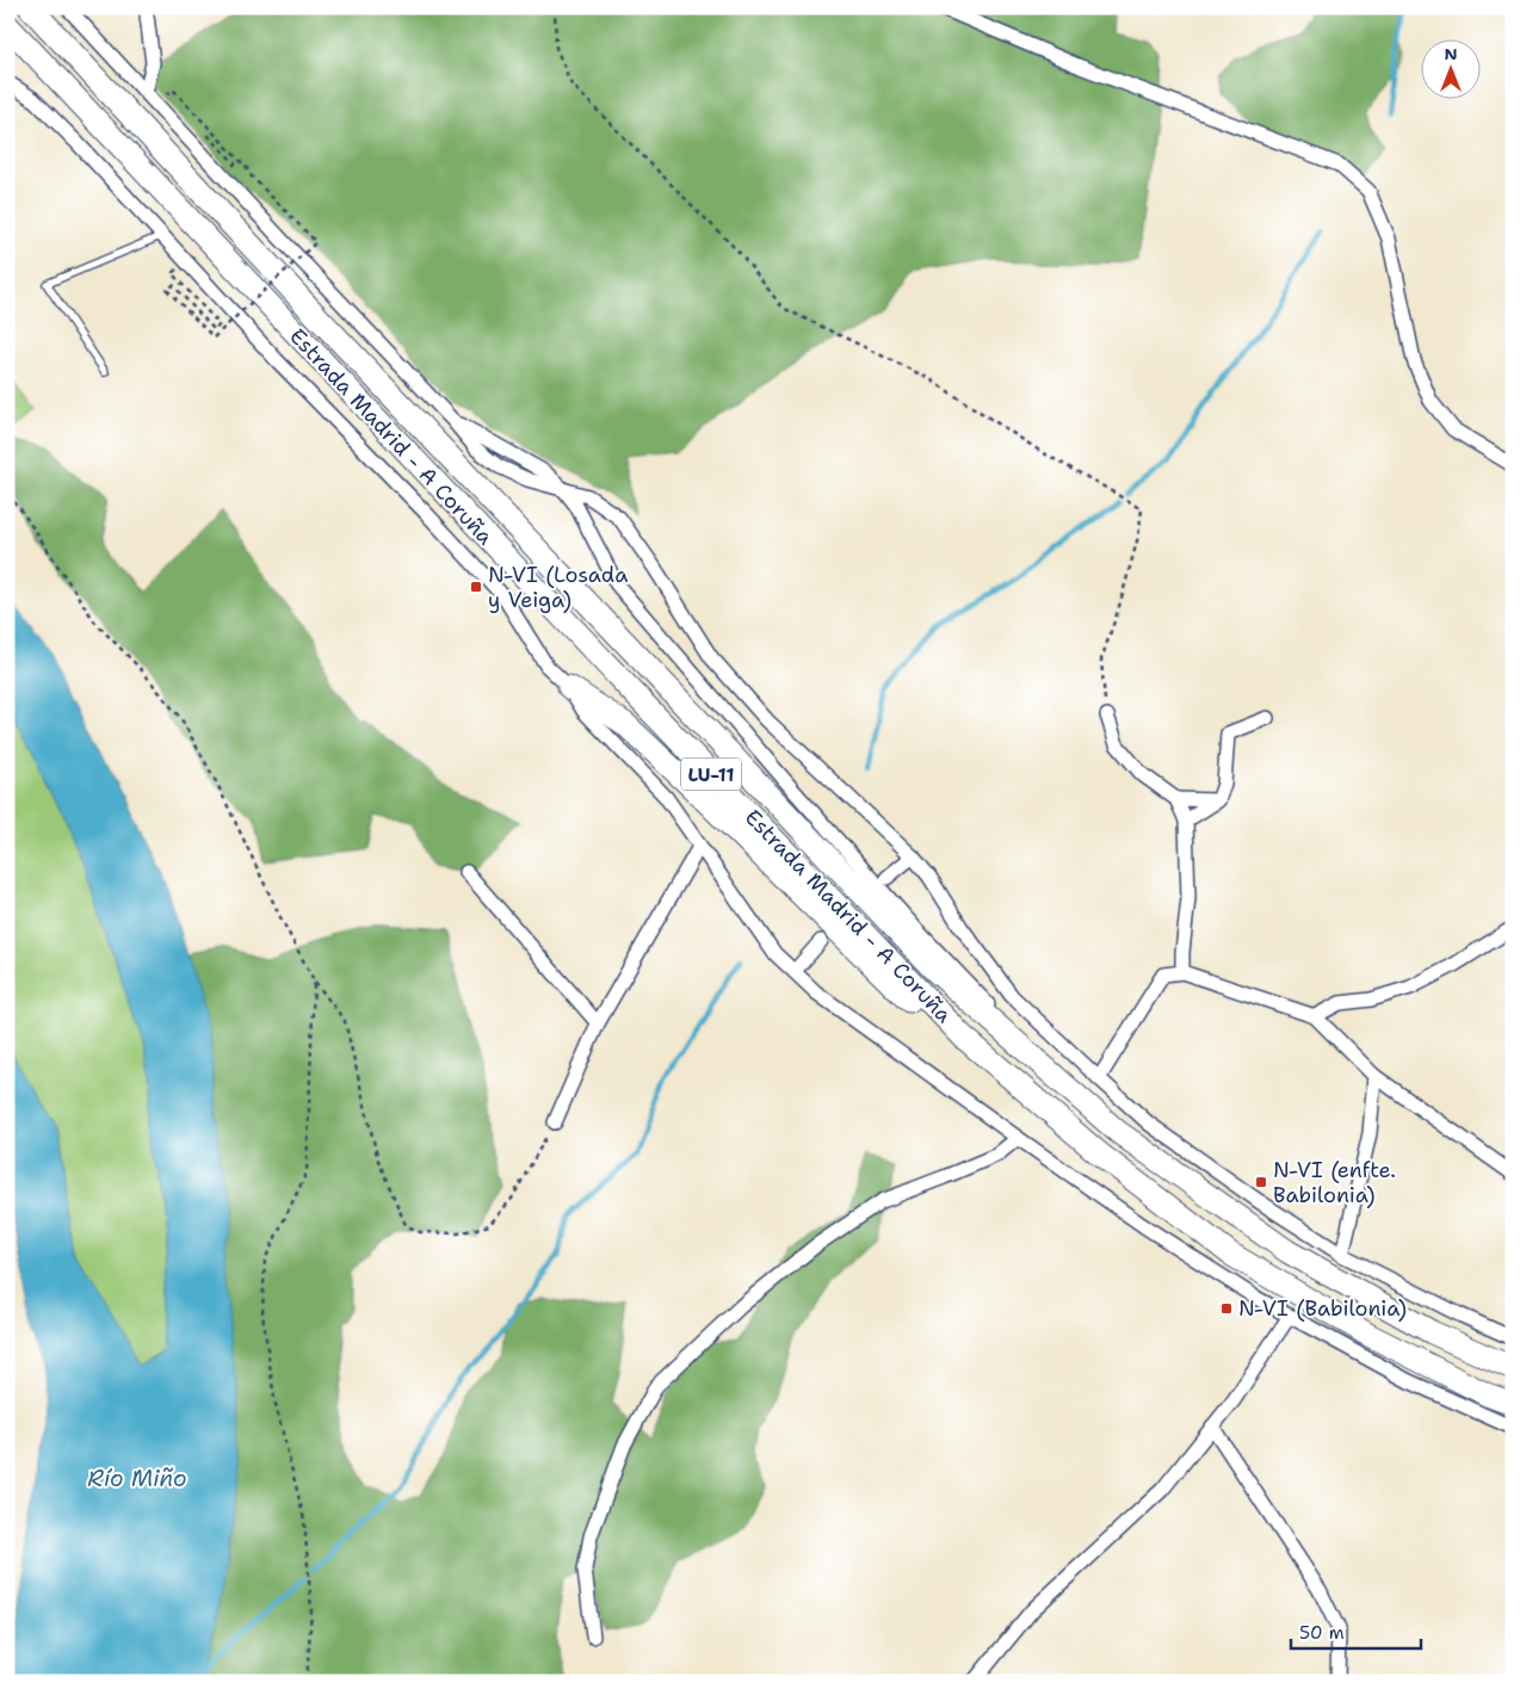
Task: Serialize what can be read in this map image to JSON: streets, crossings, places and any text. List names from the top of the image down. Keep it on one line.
{"streets":{"highway":["Estrada Madrid - A Coruña","LU-11"]},"water":["Río Miño"],"places":{"transit":["N-VI (Losada y Veiga)","N-VI (enfte. Babilonia)","N-VI (Babilonia)"]},"scale_bar":"50 m","north":"top"}
